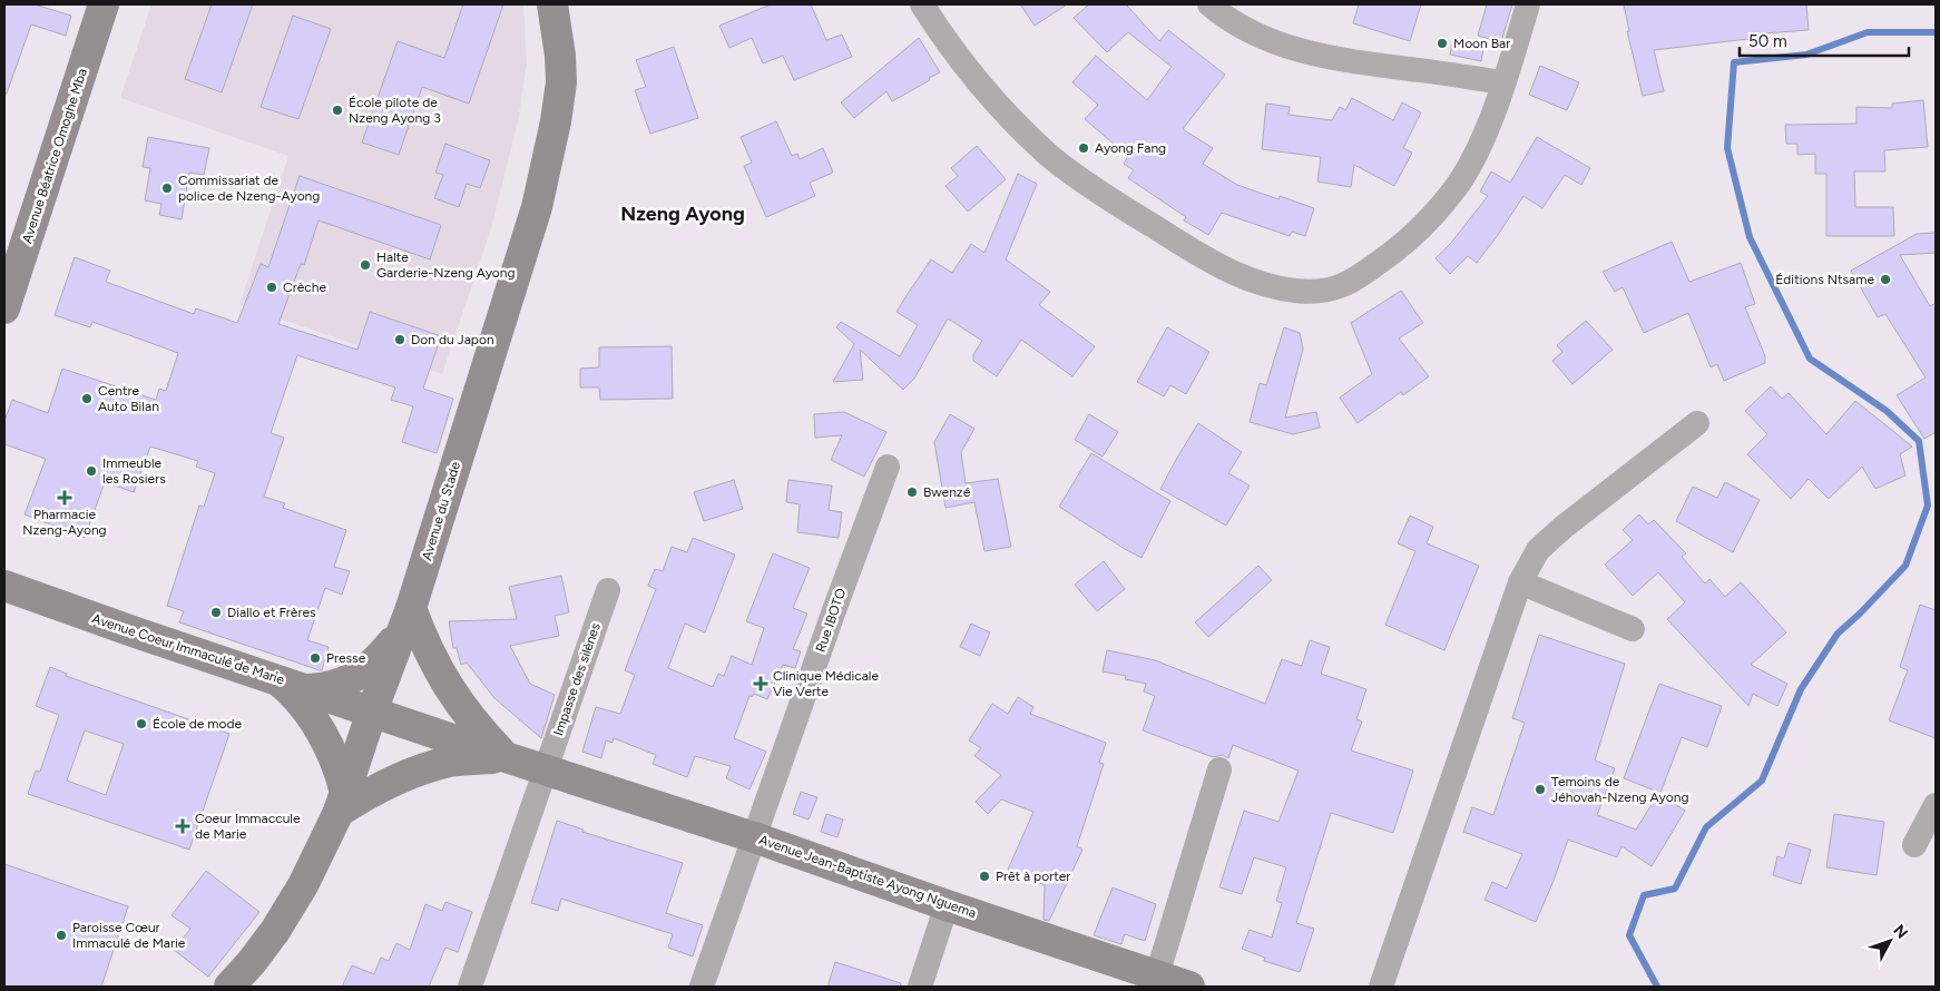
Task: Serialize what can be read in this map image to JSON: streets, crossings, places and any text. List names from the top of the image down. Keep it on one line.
{"streets":{"main road":["Avenue Béatrice Omoghe Mba","Avenue du Stade","Avenue Coeur Immaculé de Marie","Avenue Jean-Baptiste Ayong Nguema"],"street":["Rue IBOTO","Impasse des silènes"]},"crossings":[["Avenue du Stade","Avenue Coeur Immaculé de Marie"],["Rue IBOTO","Avenue Jean-Baptiste Ayong Nguema"],["Impasse des silènes","Avenue Jean-Baptiste Ayong Nguema"]],"districts":["Nzeng Ayong"],"places":{"other":["Moon Bar","École pilote de Nzeng Ayong 3","Ayong Fang","Commissariat de police de Nzeng-Ayong","Halte Garderie-Nzeng Ayong","Éditions Ntsame","Crèche","Don du Japon","Centre Auto Bilan","Immeuble les Rosiers","Bwenzé","Diallo et Frères","Presse","École de mode","Temoins de Jéhovah-Nzeng Ayong","Prêt à porter","Paroisse Cœur Immaculé de Marie"],"health":["Pharmacie Nzeng-Ayong","Clinique Médicale Vie Verte","Coeur Immaccule de Marie"]},"scale_bar":"50 m","north":"top right"}
